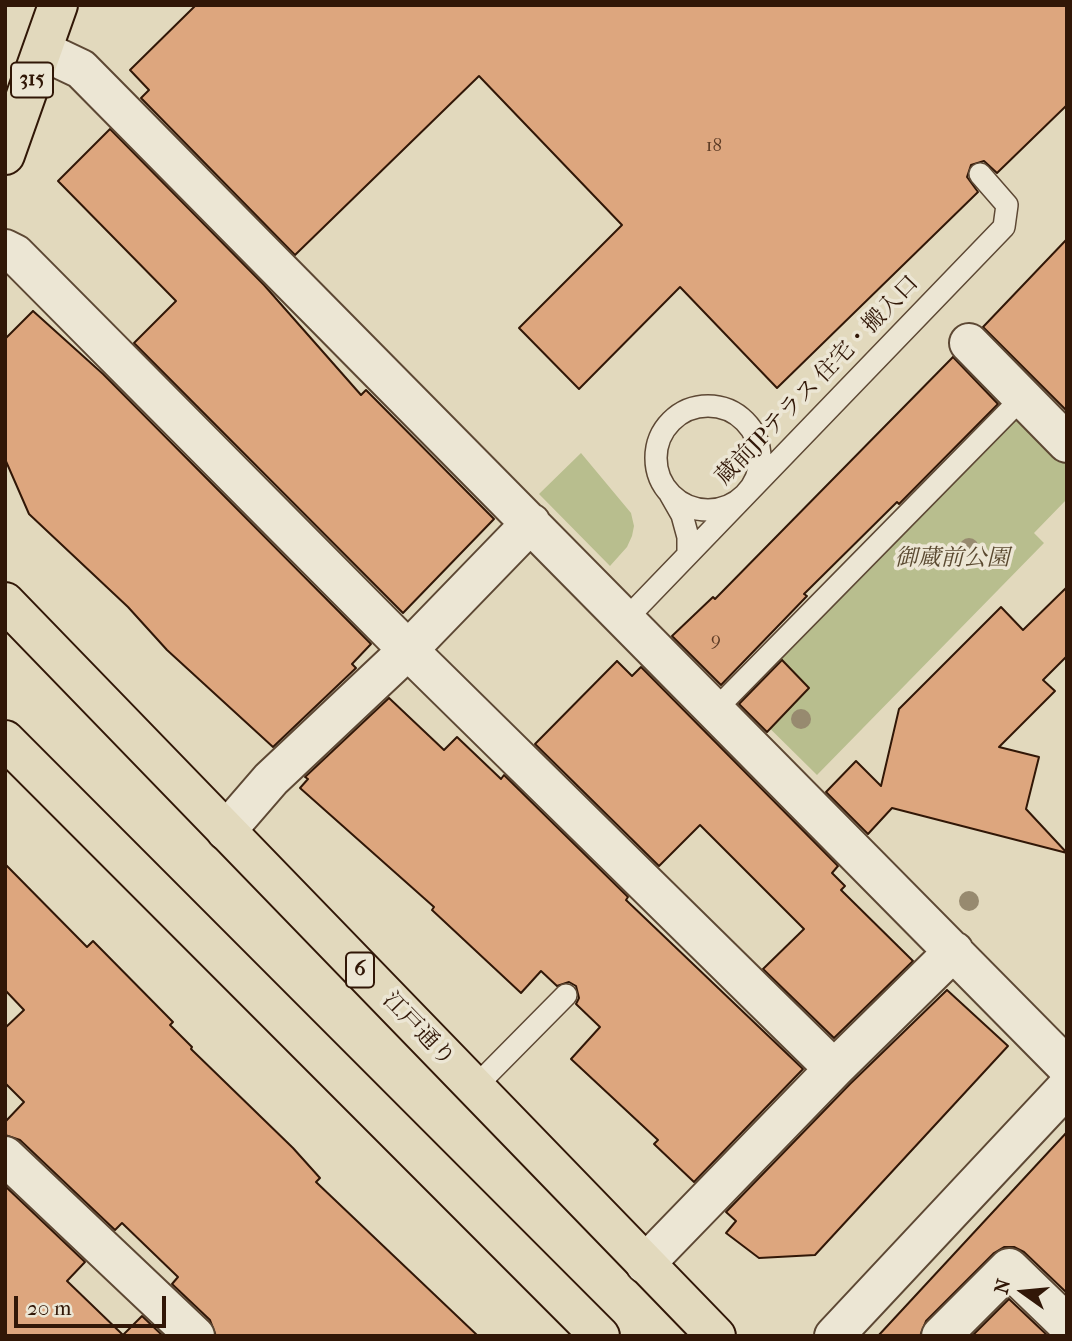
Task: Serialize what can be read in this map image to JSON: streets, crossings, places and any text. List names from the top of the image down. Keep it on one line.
{"streets":{"main road":["315","6","江戸通り"],"lane":["蔵前JPテラス 住宅・搬入口"]},"parks":["御蔵前公園"],"house_numbers":["18","9"],"scale_bar":"20 m","north":"left"}
